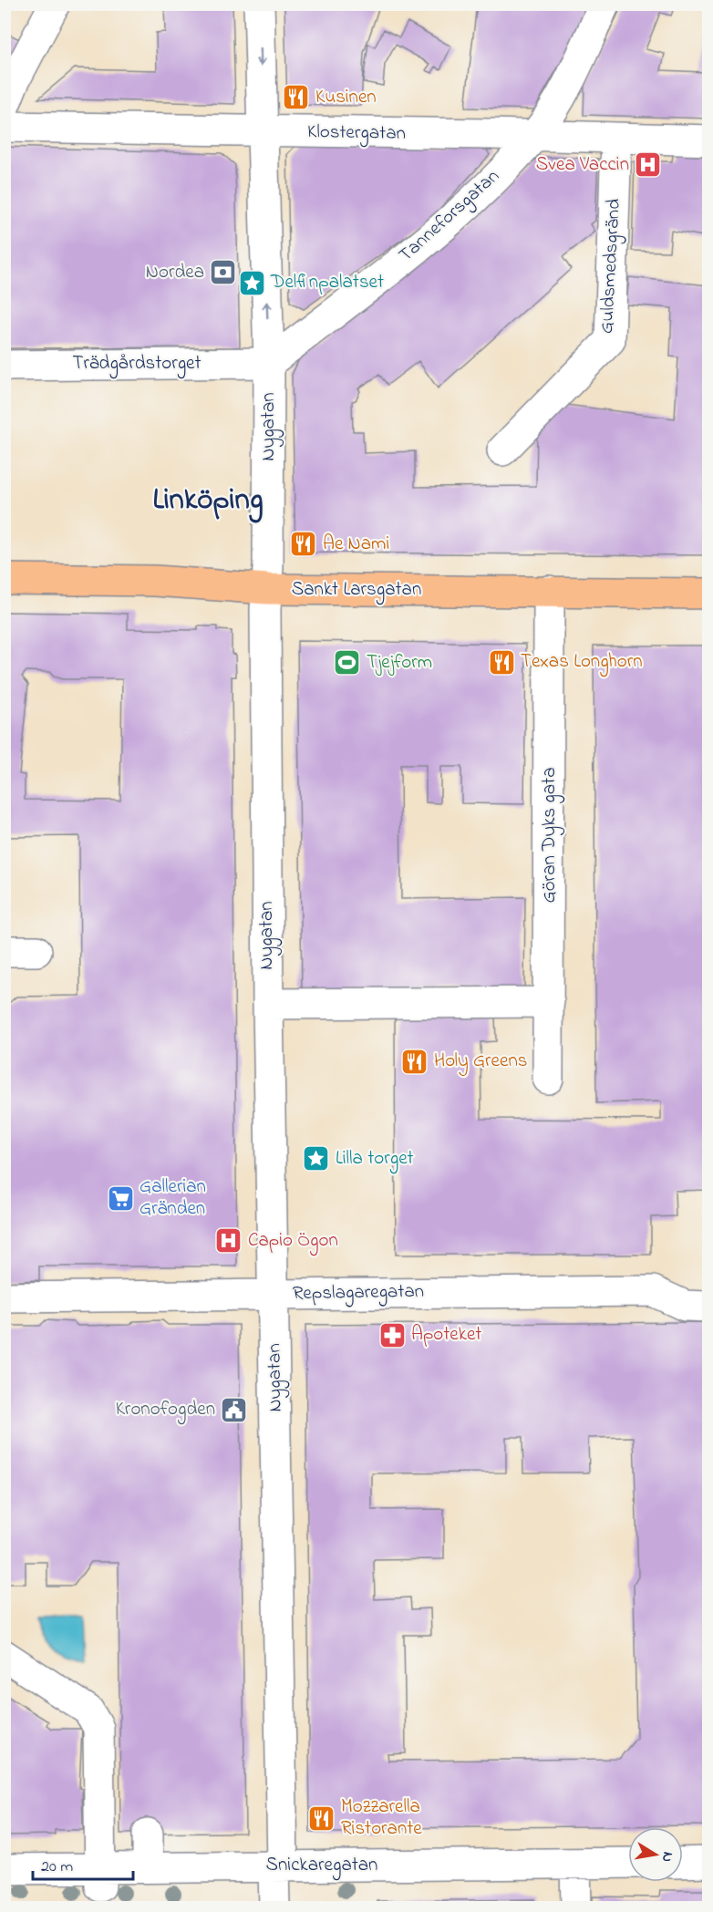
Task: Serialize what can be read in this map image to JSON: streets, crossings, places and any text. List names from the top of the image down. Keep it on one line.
{"streets":{"main road":["Sankt Larsgatan"],"street":["Klostergatan","Tanneforsgatan","Guldsmedsgränd","Trädgårdstorget","Nygatan","Göran Dyks gata","Repslagaregatan","Snickaregatan"]},"crossings":[["Klostergatan","Tanneforsgatan"],["Klostergatan","Guldsmedsgränd"],["Klostergatan","Nygatan"],["Tanneforsgatan","Trädgårdstorget"],["Tanneforsgatan","Nygatan"],["Trädgårdstorget","Nygatan"],["Nygatan","Sankt Larsgatan"],["Nygatan","Repslagaregatan"],["Nygatan","Snickaregatan"],["Sankt Larsgatan","Göran Dyks gata"]],"districts":["Linköping"],"places":{"restaurant":["Kusinen","Ae Nami","Texas Longhorn","Holy Greens","Mozzarella Ristorante"],"hospital":["Svea Vaccin","Capio Ögon"],"bank":["Nordea"],"place":["Delfinpalatset","Lilla torget"],"sports":["Tjejform"],"supermarket":["Gallerian Gränden"],"pharmacy":["Apoteket"],"public building":["Kronofogden"]},"scale_bar":"20 m","north":"right"}
